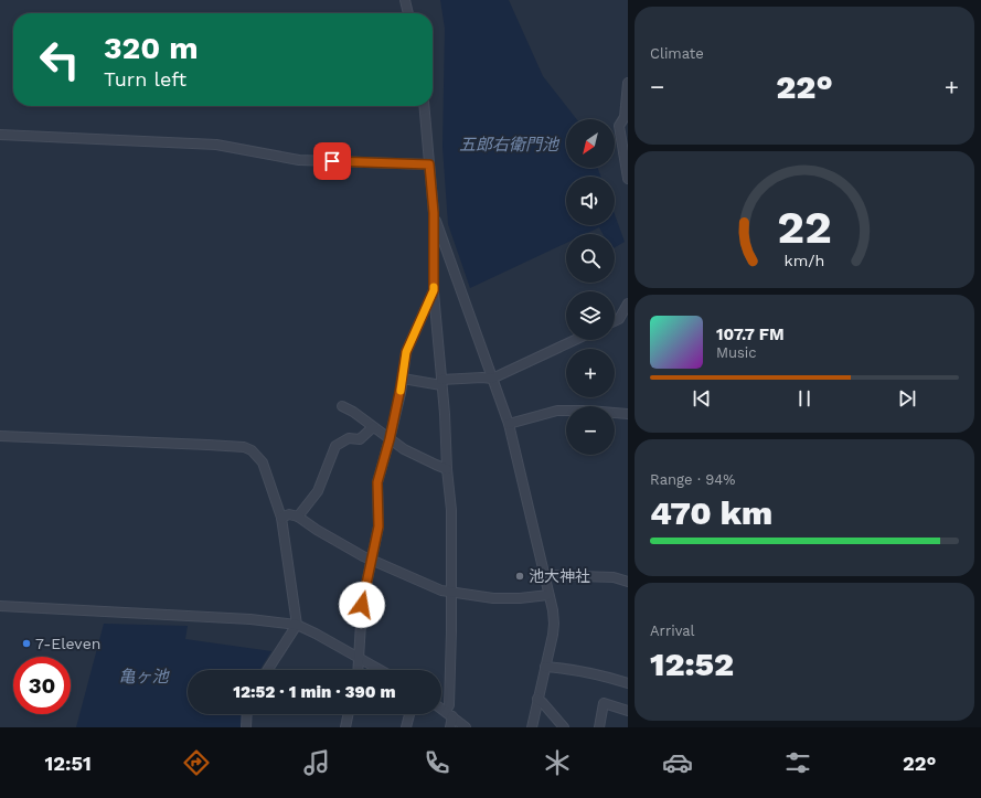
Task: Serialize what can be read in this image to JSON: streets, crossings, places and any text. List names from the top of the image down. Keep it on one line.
{"water":["五郎右衛門池","亀ヶ池"],"places":["池大神社","7-Eleven"],"north":"bottom left","page":{"tile":["Climate",["Range · 94%","470 km"],["Arrival","12:52"]],"turn":["320 m","Turn left"],"heat":["−","22°","+"],"map_buttons":["+","−"],"song":["107.7 FM","Music"],"limit":"30","trip":"12:52 · 1 min · 390 m","tabs":["12:51","22°"],"gauge":["22","km/h"]}}
